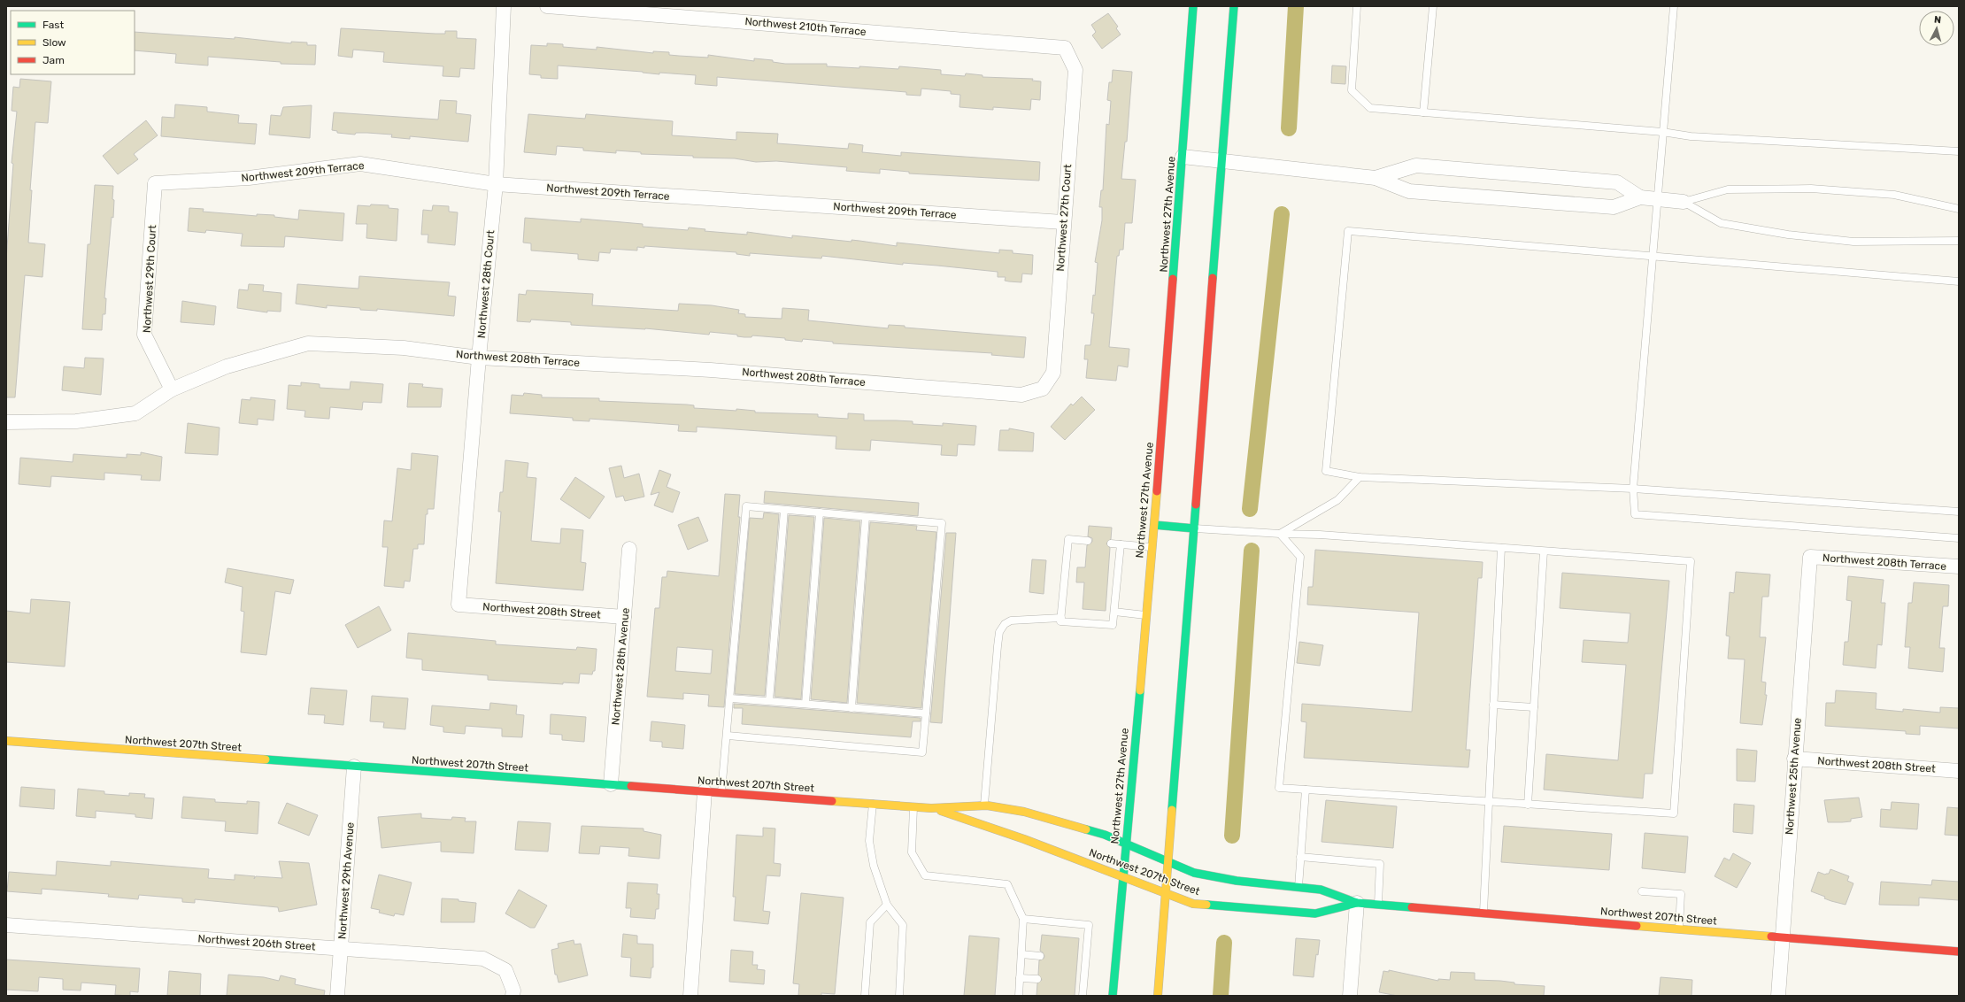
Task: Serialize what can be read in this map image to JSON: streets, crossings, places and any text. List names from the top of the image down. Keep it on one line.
{"streets":{"street":["Northwest 210th Terrace","Northwest 209th Terrace","Northwest 27th Avenue","Northwest 27th Court","Northwest 29th Court","Northwest 28th Court","Northwest 208th Terrace","Northwest 208th Street","Northwest 28th Avenue","Northwest 207th Street","Northwest 25th Avenue","Northwest 29th Avenue","Northwest 206th Street"]},"crossings":[["Northwest 210th Terrace","Northwest 27th Court"],["Northwest 209th Terrace","Northwest 27th Court"],["Northwest 209th Terrace","Northwest 29th Court"],["Northwest 209th Terrace","Northwest 28th Court"],["Northwest 27th Avenue","Northwest 207th Street"],["Northwest 27th Court","Northwest 208th Terrace"],["Northwest 29th Court","Northwest 208th Terrace"],["Northwest 28th Court","Northwest 208th Terrace"],["Northwest 28th Court","Northwest 208th Street"],["Northwest 208th Terrace","Northwest 25th Avenue"],["Northwest 208th Street","Northwest 28th Avenue"],["Northwest 208th Street","Northwest 25th Avenue"],["Northwest 28th Avenue","Northwest 207th Street"],["Northwest 207th Street","Northwest 25th Avenue"],["Northwest 207th Street","Northwest 29th Avenue"],["Northwest 29th Avenue","Northwest 206th Street"]],"legend":["Fast","Slow","Jam"],"north":"top"}
